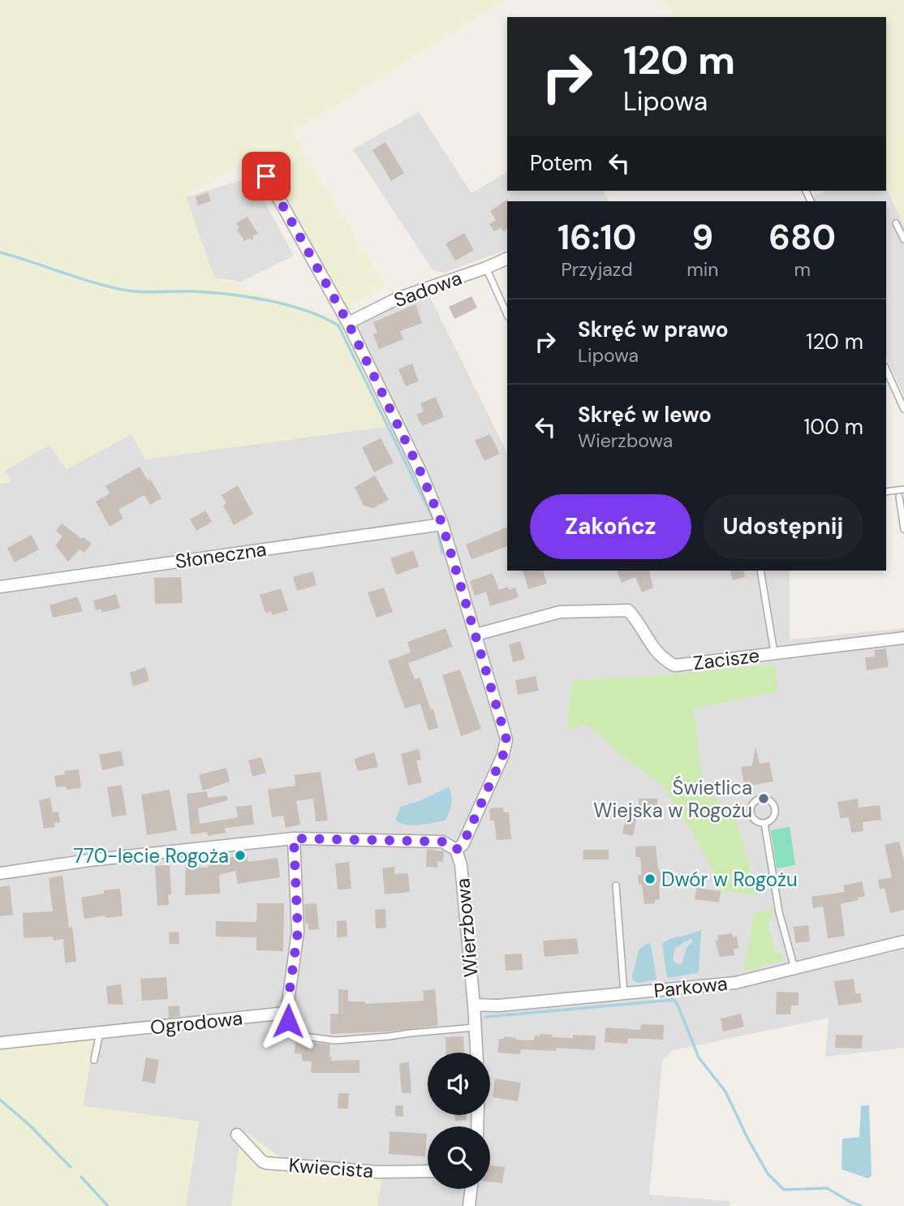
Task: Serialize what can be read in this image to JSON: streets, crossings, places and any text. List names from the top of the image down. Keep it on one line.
{"streets":{"street":["Sadowa","Słoneczna","Zacisze","Wierzbowa","Parkowa","Ogrodowa","Kwiecista"]},"crossings":[["Sadowa","Wierzbowa"],["Słoneczna","Wierzbowa"],["Zacisze","Wierzbowa"],["Wierzbowa","Parkowa"]],"places":["Świetlica Wiejska w Rogożu","770-lecie Rogoża","Dwór w Rogożu"],"page":{"turn":["120 m","Lipowa"],"then":"Potem","eta":["16:10","Przyjazd","9","min","680","m"],"list":[{"name":"Skręć w prawo","note":"Lipowa","value":"120 m"},{"name":"Skręć w lewo","note":"Wierzbowa","value":"100 m"}],"buttons":["Zakończ","Udostępnij"]}}
